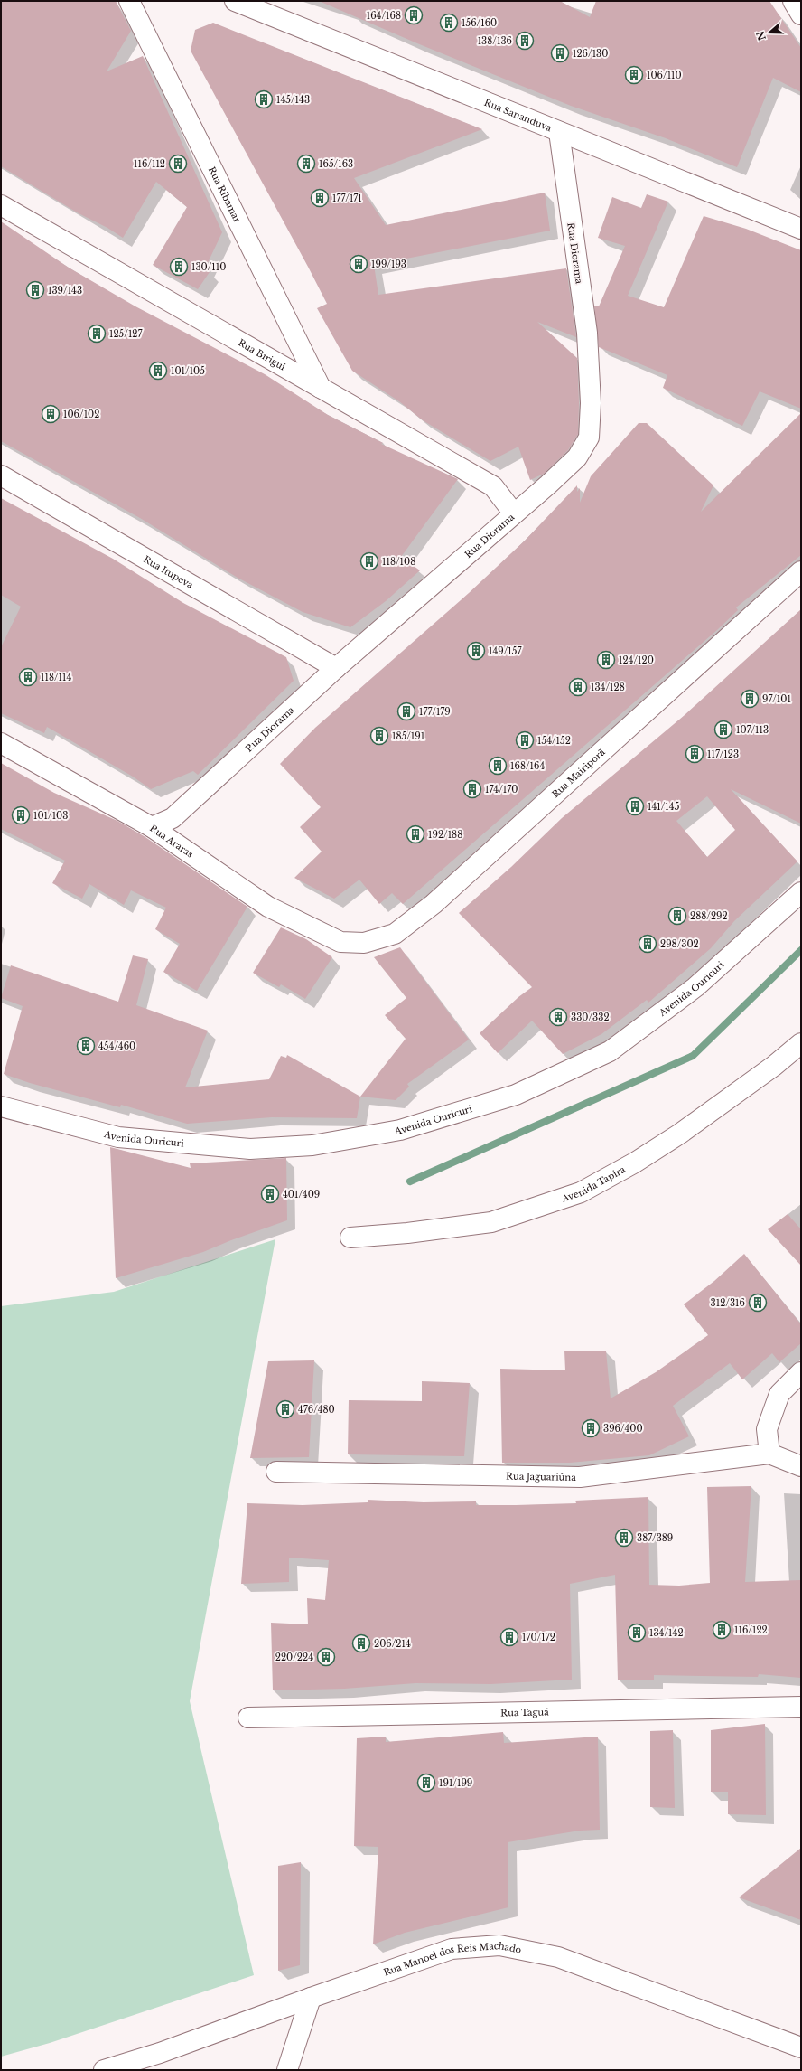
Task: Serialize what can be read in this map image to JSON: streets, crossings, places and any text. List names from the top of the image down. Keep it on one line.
{"streets":{"street":["Rua Sananduva","Rua Ribamar","Rua Diorama","Rua Birigui","Rua Itupeva","Rua Mairiporã","Rua Araras","Avenida Ouricuri","Avenida Tapira","Rua Jaguariúna","Rua Taguá","Rua Manoel dos Reis Machado"]},"crossings":[["Rua Sananduva","Rua Diorama"],["Rua Ribamar","Rua Birigui"],["Rua Diorama","Rua Birigui"],["Rua Diorama","Rua Itupeva"],["Rua Diorama","Rua Araras"],["Rua Mairiporã","Rua Araras"]],"places":{"building":["164/168","156/160","138/136","126/130","106/110","145/143","116/112","165/163","177/171","199/193","130/110","139/143","125/127","101/105","106/102","118/108","149/157","124/120","118/114","134/128","97/101","177/179","107/113","185/191","154/152","117/123","168/164","174/170","141/145","101/103","192/188","288/292","298/302","330/332","454/460","401/409","312/316","476/480","396/400","387/389","116/122","134/142","170/172","206/214","220/224","191/199"]},"north":"left"}
